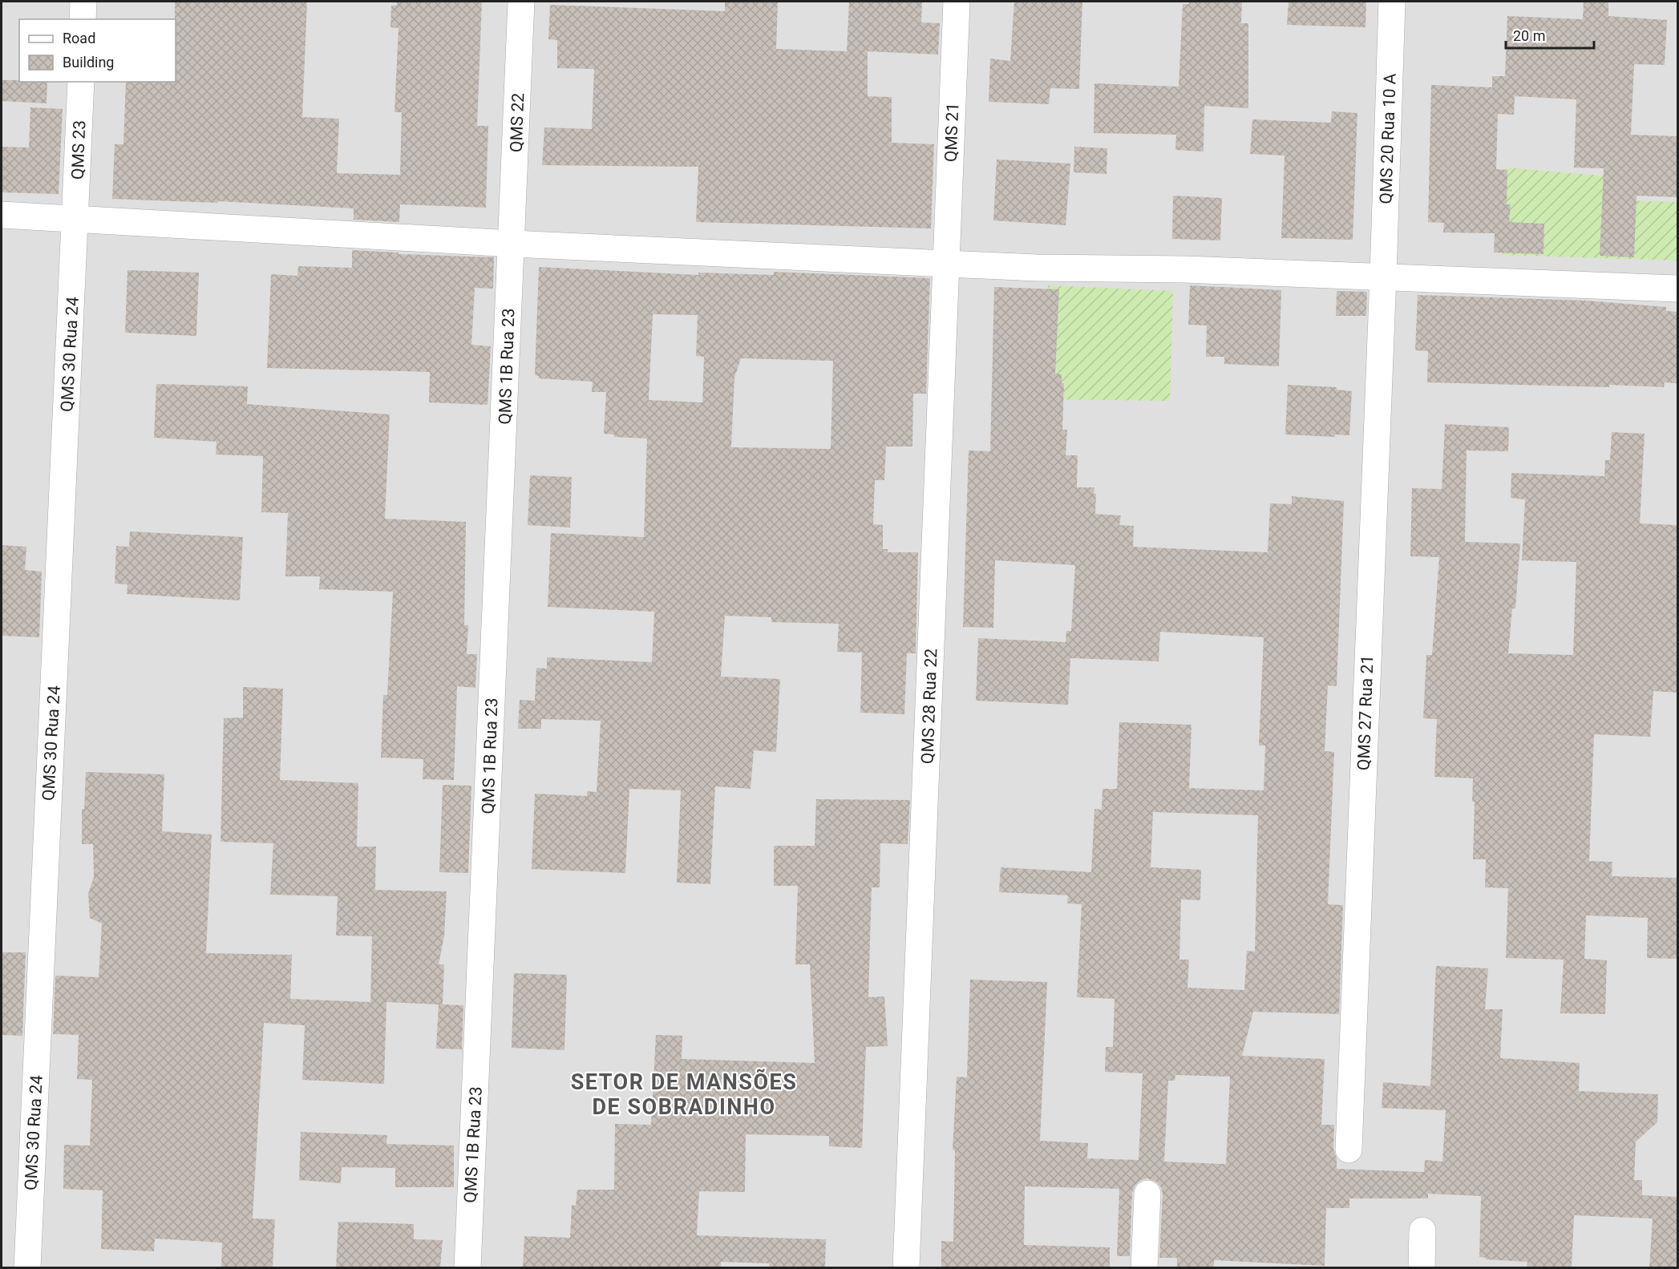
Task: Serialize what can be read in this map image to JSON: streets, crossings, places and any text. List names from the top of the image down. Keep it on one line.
{"streets":{"street":["QMS 22","QMS 21","QMS 20 Rua 10 A","QMS 23","QMS 30 Rua 24","QMS 1B Rua 23","QMS 28 Rua 22","QMS 27 Rua 21"]},"crossings":[["QMS 22","QMS 1B Rua 23"],["QMS 21","QMS 28 Rua 22"],["QMS 20 Rua 10 A","QMS 27 Rua 21"],["QMS 23","QMS 30 Rua 24"]],"districts":["SETOR DE MANSÕES DE SOBRADINHO"],"legend":["Road","Building"],"scale_bar":"20 m"}
